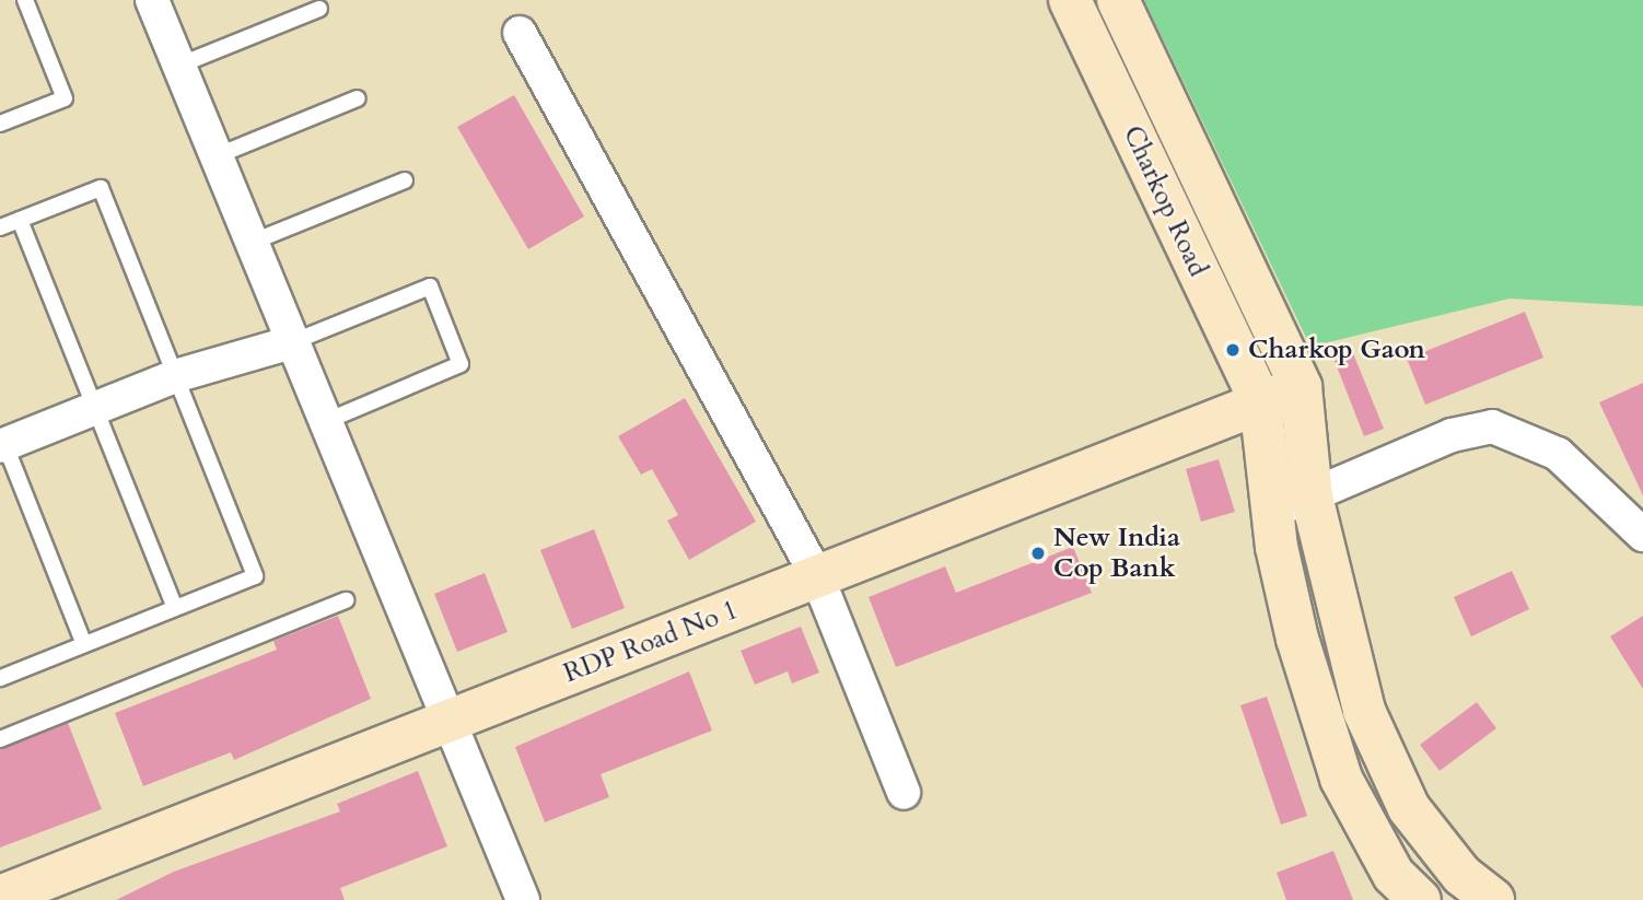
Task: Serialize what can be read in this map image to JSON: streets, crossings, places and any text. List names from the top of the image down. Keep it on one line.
{"streets":{"street":["Charkop Road","RDP Road No 1"]},"crossings":[["Charkop Road","RDP Road No 1"]],"places":["Charkop Gaon","New India Cop Bank"]}
